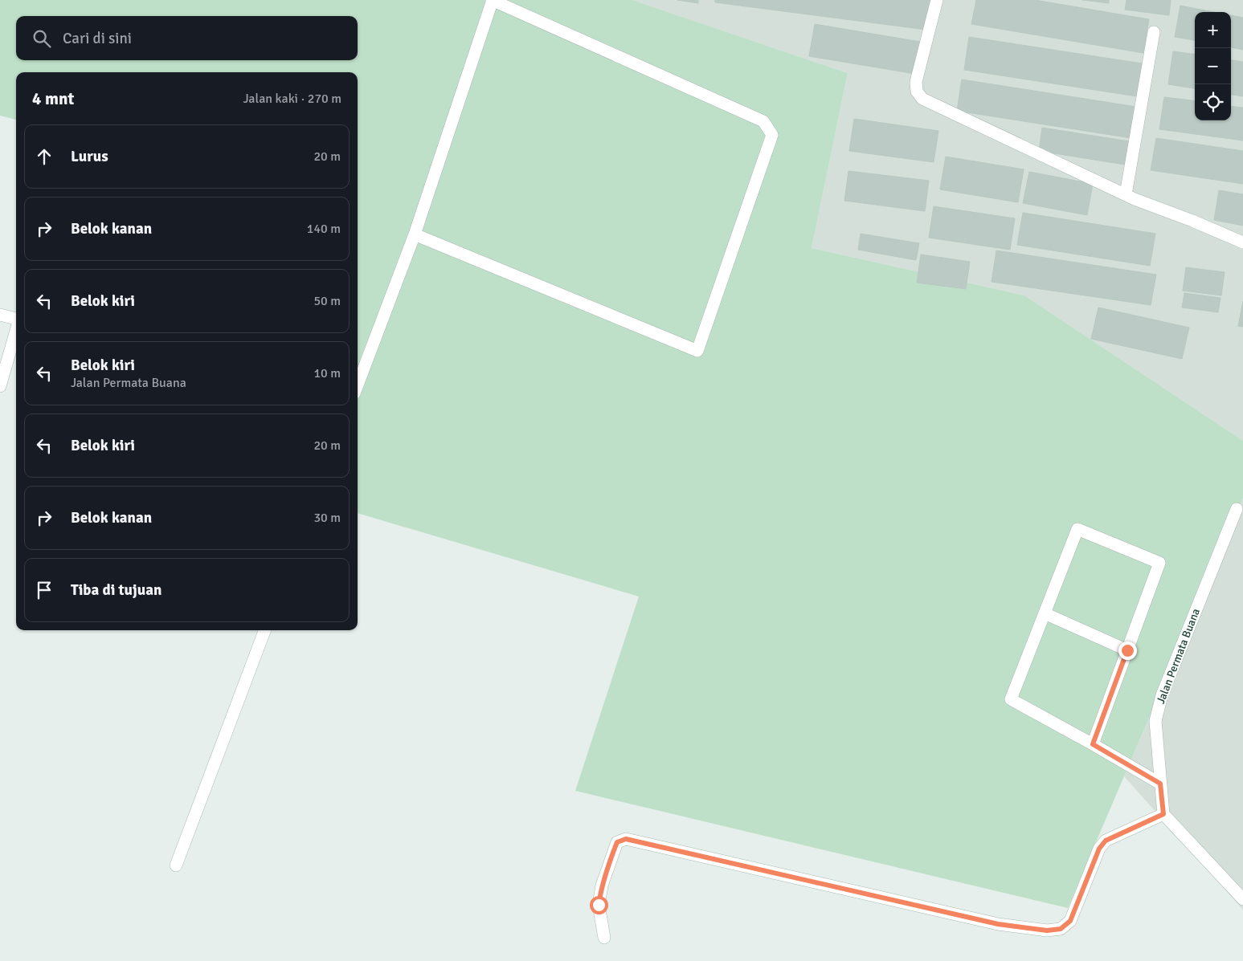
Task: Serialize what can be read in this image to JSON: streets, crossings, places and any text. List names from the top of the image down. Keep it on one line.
{"streets":{"street":["Jalan Permata Buana"]},"page":{"map_buttons":["+","−"],"search":"Cari di sini","heading":["4 mnt","Jalan kaki · 270 m"],"list":[["Lurus","20 m"],["Belok kanan","140 m"],["Belok kiri","50 m"],["Belok kiri","Jalan Permata Buana","10 m"],["Belok kiri","20 m"],["Belok kanan","30 m"],"Tiba di tujuan"]}}
